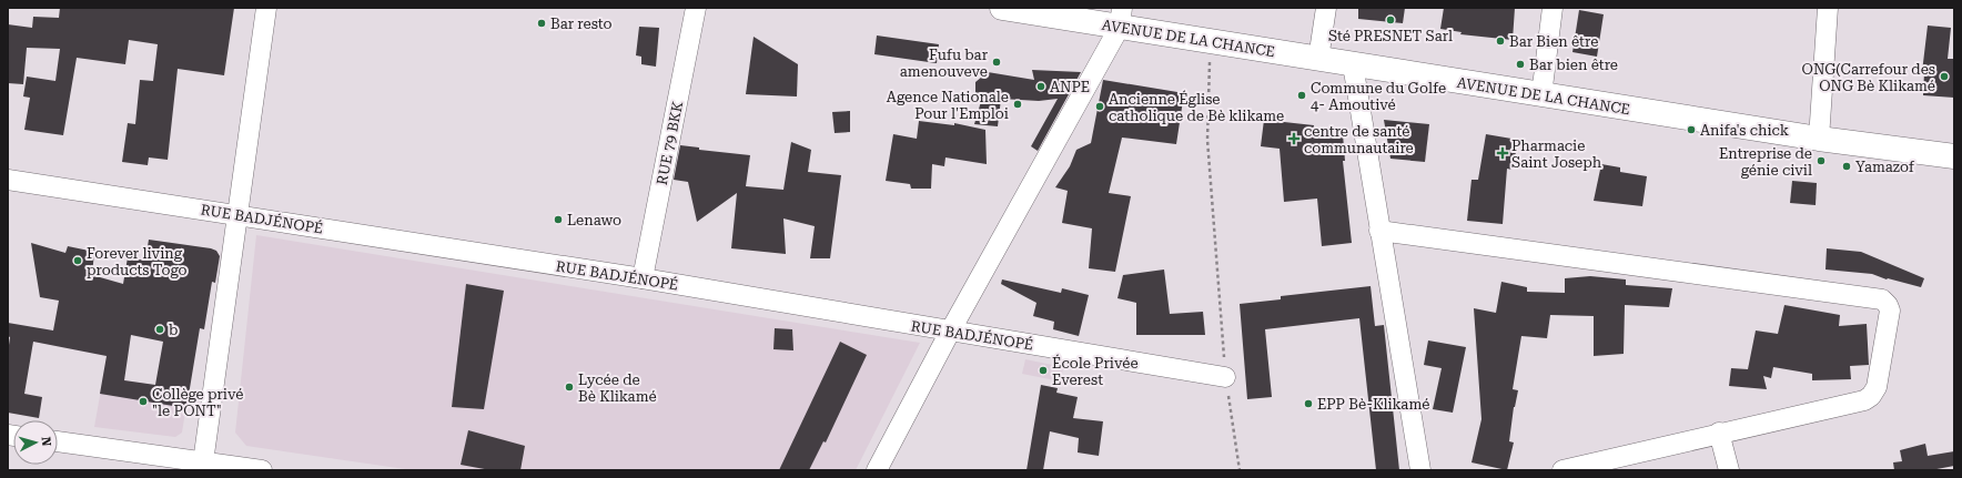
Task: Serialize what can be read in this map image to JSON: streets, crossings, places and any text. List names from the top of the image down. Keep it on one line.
{"streets":{"main road":["AVENUE DE LA CHANCE"],"street":["RUE 79 BKK","RUE BADJÉNOPÉ"]},"crossings":[["RUE 79 BKK","RUE BADJÉNOPÉ"]],"places":{"other":["Sté PRESNET Sarl","Bar resto","Bar Bien être","Fufu bar amenouveve","Bar bien être","ONG(Carrefour des ONG Bè Klikamé","ANPE","Commune du Golfe 4- Amoutivé","Agence Nationale Pour l'Emploi","Ancienne Église catholique de Bè klikame","Anifa's chick","Entreprise de génie civil","Yamazof","Lenawo","Forever living products Togo","b","École Privée Everest","Lycée de Bè Klikamé","Collège privé \"le PONT\"","EPP Bè-Klikamé"],"health":["centre de santé communautaire","Pharmacie Saint Joseph"]},"north":"right"}
